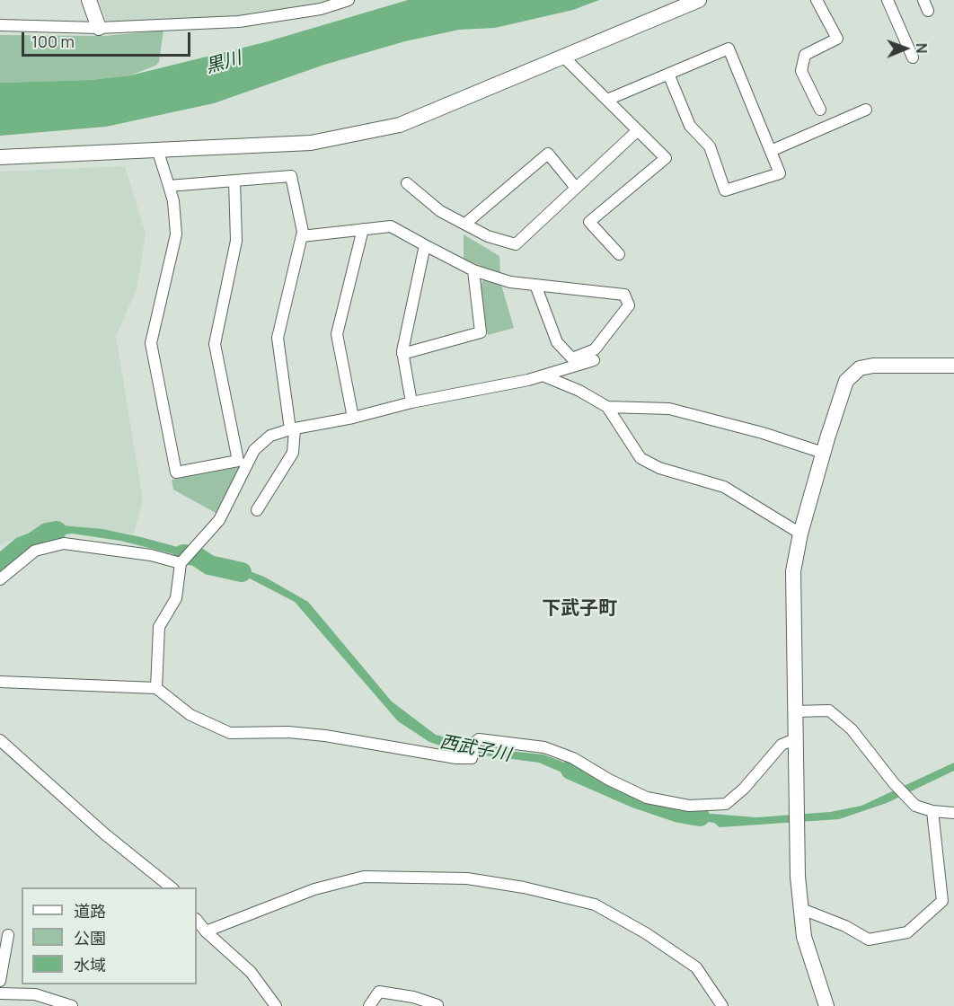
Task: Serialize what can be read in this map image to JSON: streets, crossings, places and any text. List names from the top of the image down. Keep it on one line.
{"districts":["下武子町"],"water":["黒川","西武子川"],"legend":["道路","公園","水域"],"scale_bar":"100 m","north":"right"}
